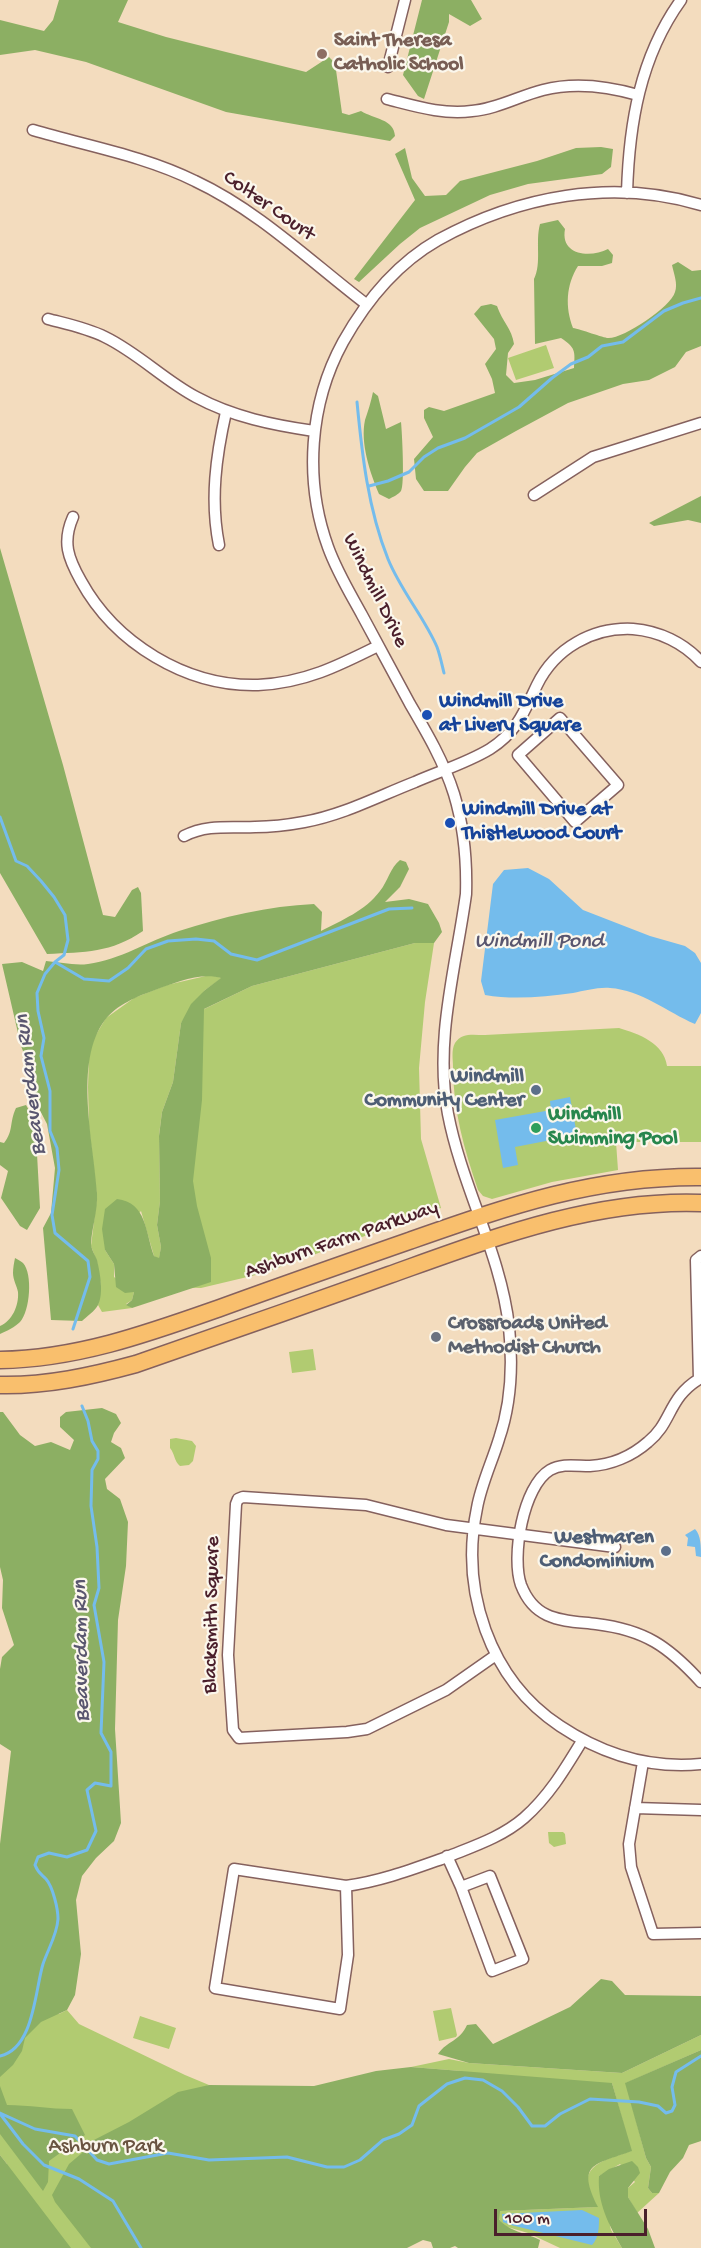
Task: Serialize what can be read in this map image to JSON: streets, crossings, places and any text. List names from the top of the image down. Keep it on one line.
{"streets":{"main road":["Ashburn Farm Parkway"],"street":["Colter Court","Windmill Drive","Blacksmith Square"]},"crossings":[["Colter Court","Windmill Drive"],["Windmill Drive","Ashburn Farm Parkway"],["Windmill Drive","Blacksmith Square"]],"water":["Windmill Pond","Beaverdam Run"],"parks":["Ashburn Park"],"places":["Saint Theresa Catholic School","Windmill Drive at Livery Square","Windmill Drive at Thistlewood Court","Windmill Community Center","Windmill Swimming Pool","Crossroads United Methodist Church","Westmaren Condominium"],"scale_bar":"100 m"}
